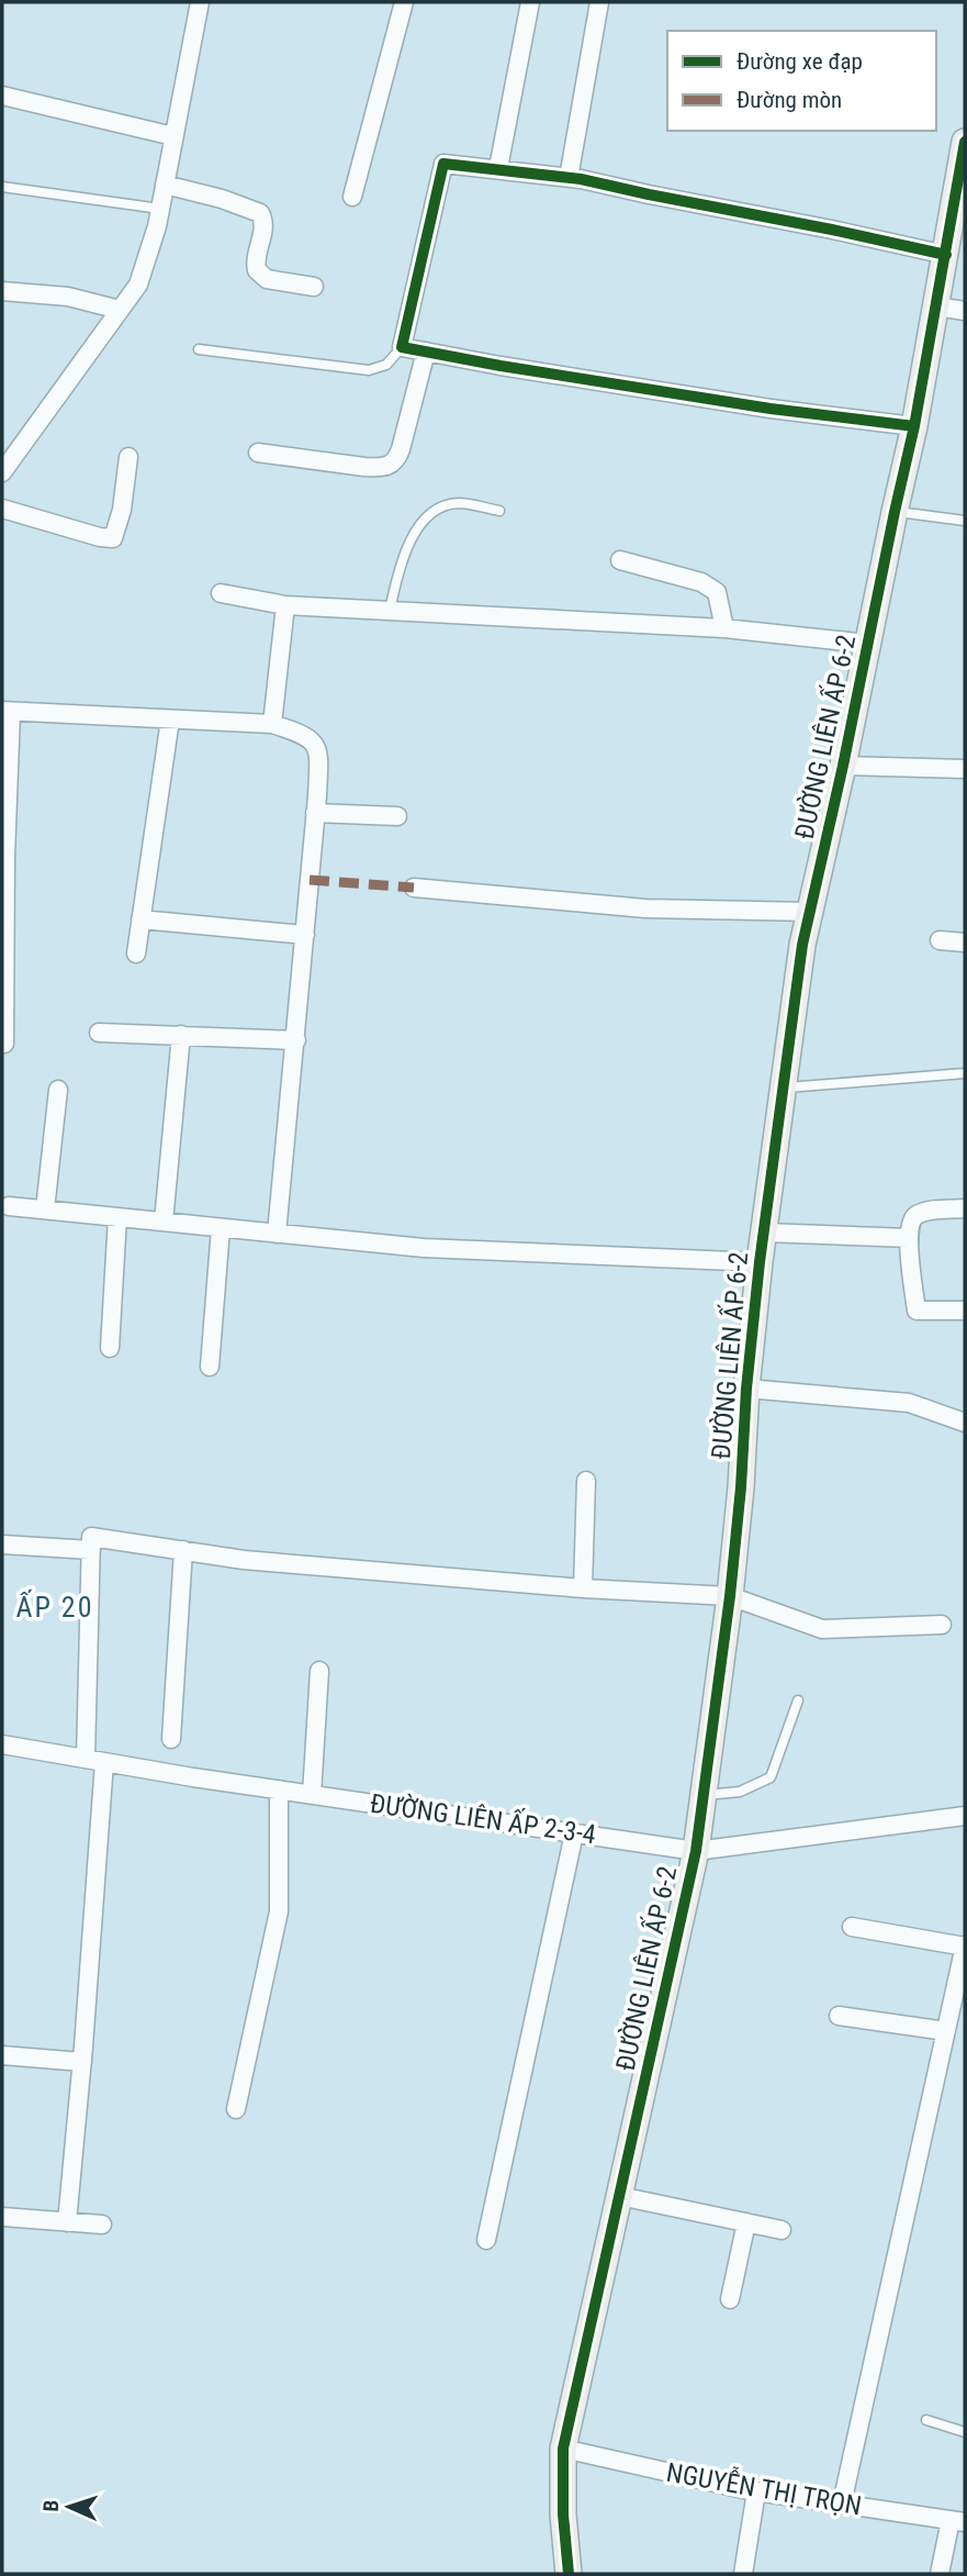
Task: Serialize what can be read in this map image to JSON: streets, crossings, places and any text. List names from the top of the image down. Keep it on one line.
{"streets":{"street":["ĐƯỜNG LIÊN ẤP 6-2","ĐƯỜNG LIÊN ẤP 2-3-4","NGUYỄN THỊ TRỌN"]},"crossings":[["ĐƯỜNG LIÊN ẤP 6-2","ĐƯỜNG LIÊN ẤP 2-3-4"],["ĐƯỜNG LIÊN ẤP 6-2","NGUYỄN THỊ TRỌN"]],"districts":["ẤP 20"],"legend":["Đường xe đạp","Đường mòn"],"north":"left"}
